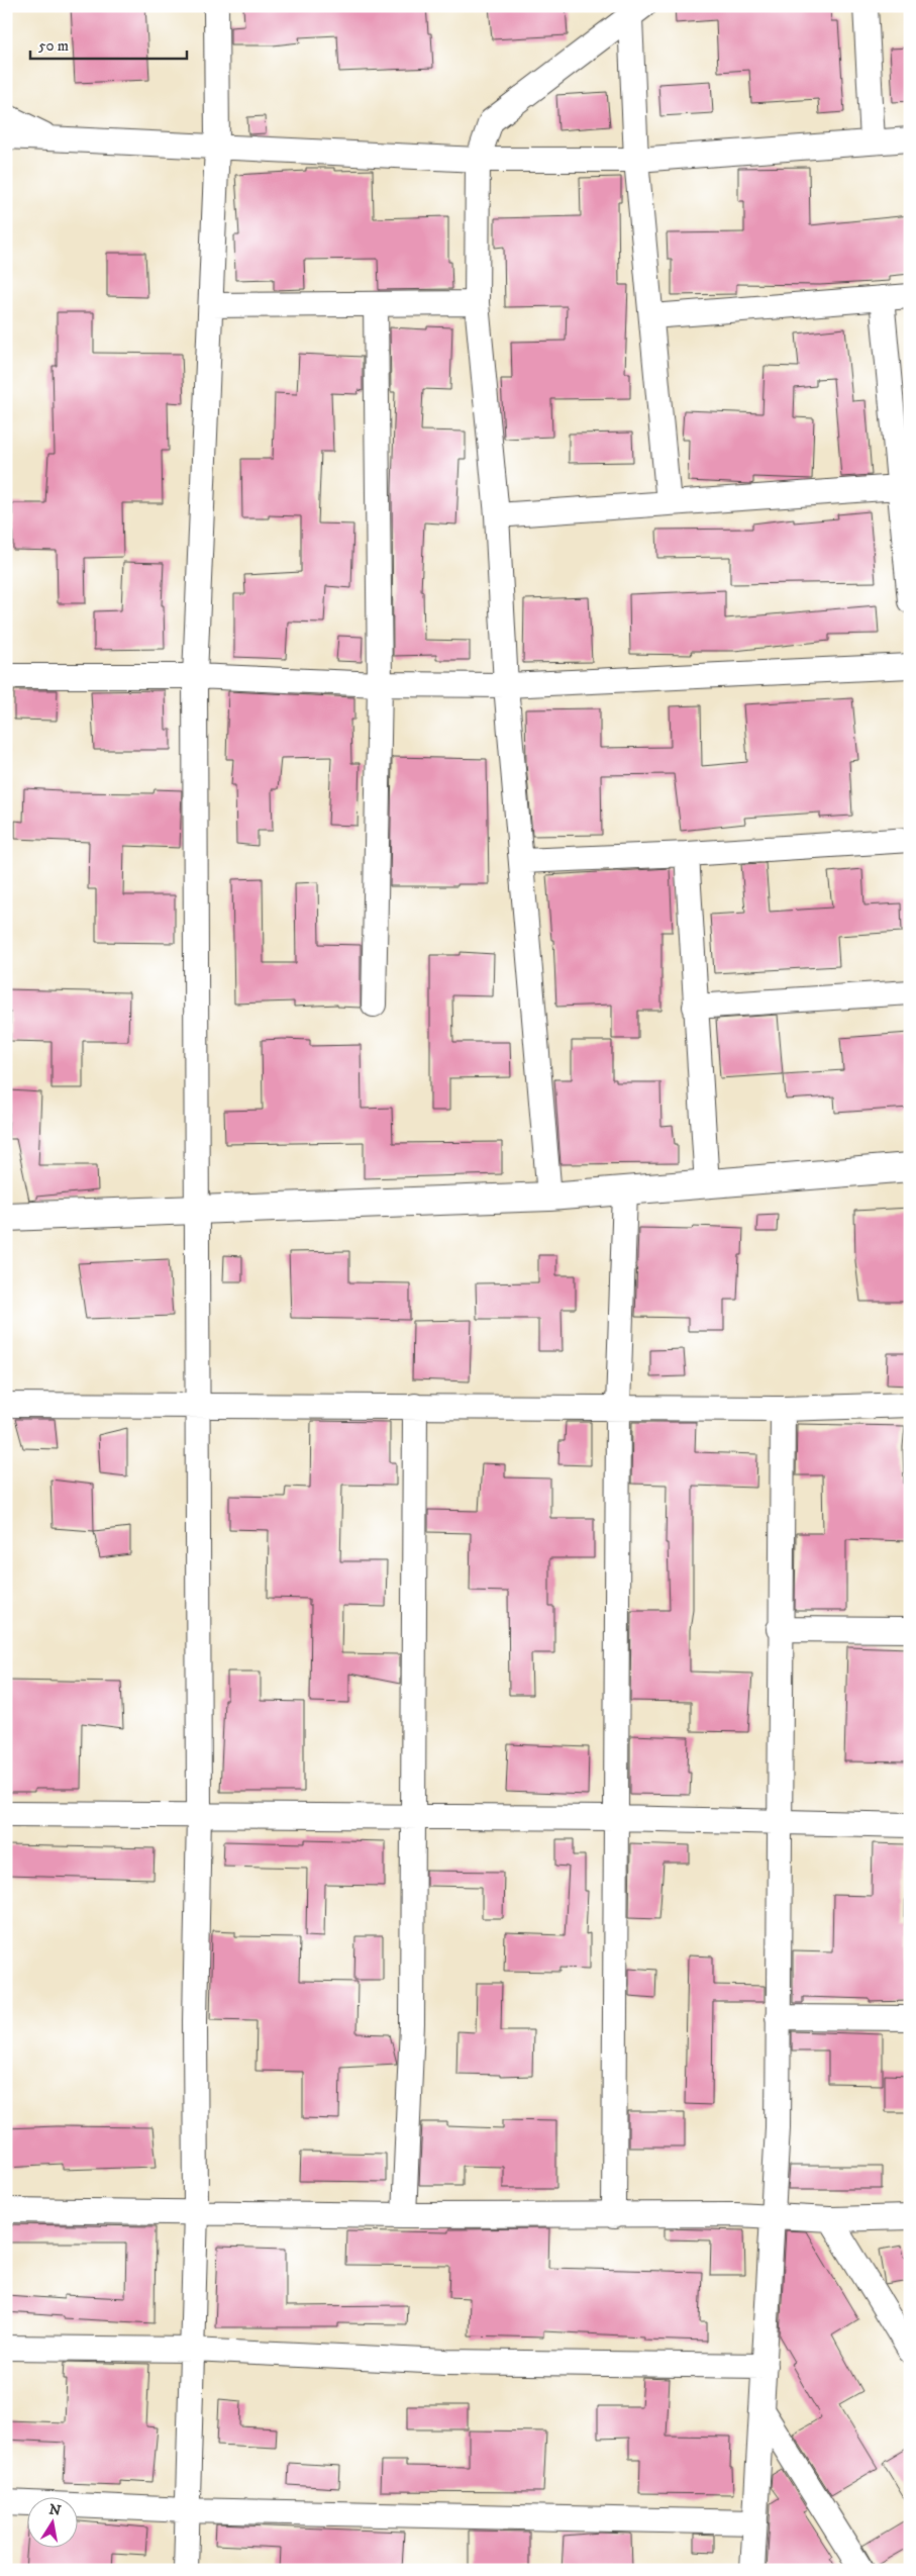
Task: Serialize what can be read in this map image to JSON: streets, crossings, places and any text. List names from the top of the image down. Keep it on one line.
{"scale_bar":"50 m","north":"top"}
